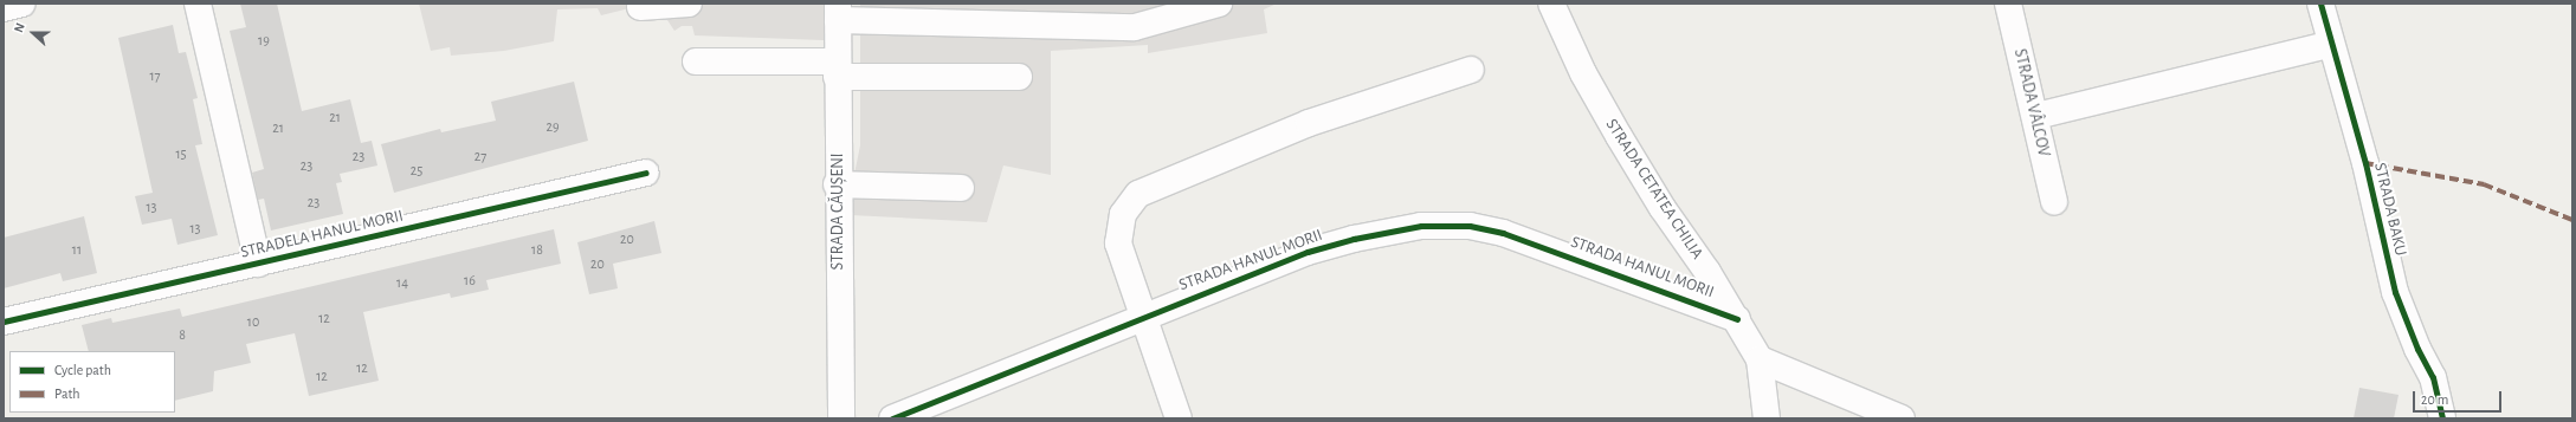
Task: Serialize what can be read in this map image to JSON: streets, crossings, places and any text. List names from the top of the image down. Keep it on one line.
{"streets":{"street":["STRADA VÂLCOV","STRADA CETATEA CHILIA","STRADA BAKU","STRADA CĂUȘENI","STRADELA HANUL MORII","STRADA HANUL MORII"]},"crossings":[["STRADA CETATEA CHILIA","STRADA HANUL MORII"]],"house_numbers":["19","17","21","29","21","15","23","27","23","25","23","13","13","20","11","18","20","16","14","12","10","8","12","12"],"legend":["Cycle path","Path"],"scale_bar":"20 m","north":"left"}
